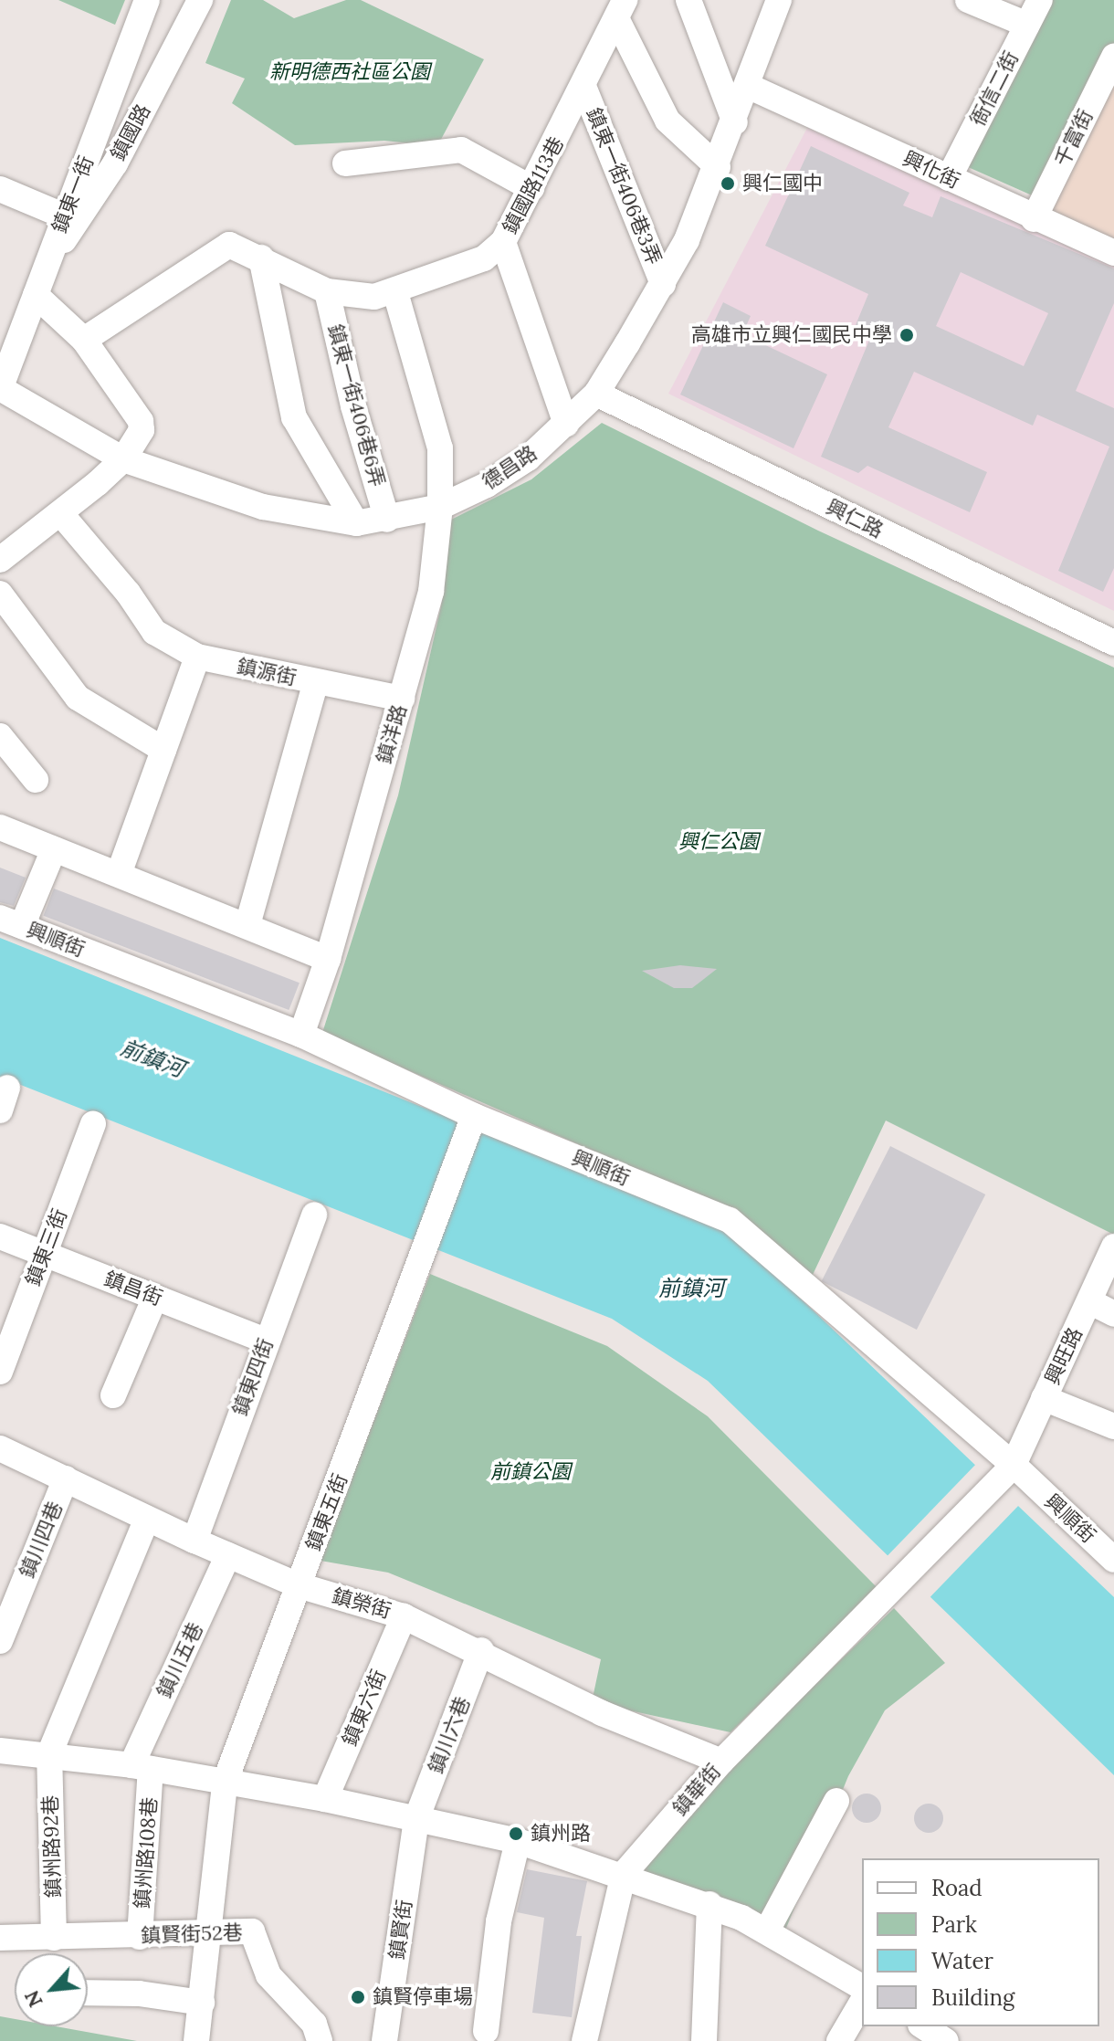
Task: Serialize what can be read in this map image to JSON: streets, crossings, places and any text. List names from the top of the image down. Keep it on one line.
{"streets":{"street":["衙信二街","鎮國路","千富街","興化街","鎮國路113巷","鎮東一街406巷3弄","鎮東一街","鎮東一街406巷6弄","德昌路","興仁路","鎮源街","鎮洋路","興順街","鎮東三街","鎮昌街","興旺路","鎮東四街","鎮東五街","鎮川四巷","鎮榮街","鎮川五巷","鎮東六街","鎮川六巷","鎮華街","鎮州路92巷","鎮州路108巷","鎮賢街","鎮賢街52巷"]},"crossings":[["衙信二街","興化街"],["鎮國路","鎮東一街"],["千富街","興化街"],["興化街","德昌路"],["鎮國路113巷","鎮東一街406巷3弄"],["鎮國路113巷","鎮東一街406巷6弄"],["鎮國路113巷","鎮洋路"],["鎮東一街406巷3弄","德昌路"],["鎮東一街","德昌路"],["鎮東一街406巷6弄","德昌路"],["德昌路","興仁路"],["德昌路","鎮洋路"],["鎮洋路","興順街"],["興順街","興旺路"],["興順街","鎮東五街"],["興順街","鎮華街"],["鎮東三街","鎮昌街"],["鎮昌街","鎮東四街"],["興旺路","鎮華街"],["鎮東四街","鎮榮街"],["鎮東五街","鎮榮街"],["鎮東五街","鎮賢街52巷"],["鎮川四巷","鎮榮街"],["鎮榮街","鎮川五巷"],["鎮榮街","鎮東六街"],["鎮榮街","鎮川六巷"],["鎮榮街","鎮華街"],["鎮川五巷","鎮州路108巷"],["鎮川六巷","鎮賢街"],["鎮州路92巷","鎮賢街52巷"],["鎮州路108巷","鎮賢街52巷"]],"water":["前鎮河"],"parks":["新明德西社區公園","興仁公園","前鎮公園"],"places":["興仁國中","高雄市立興仁國民中學","鎮州路","鎮賢停車場"],"legend":["Road","Park","Water","Building"],"north":"bottom left"}
